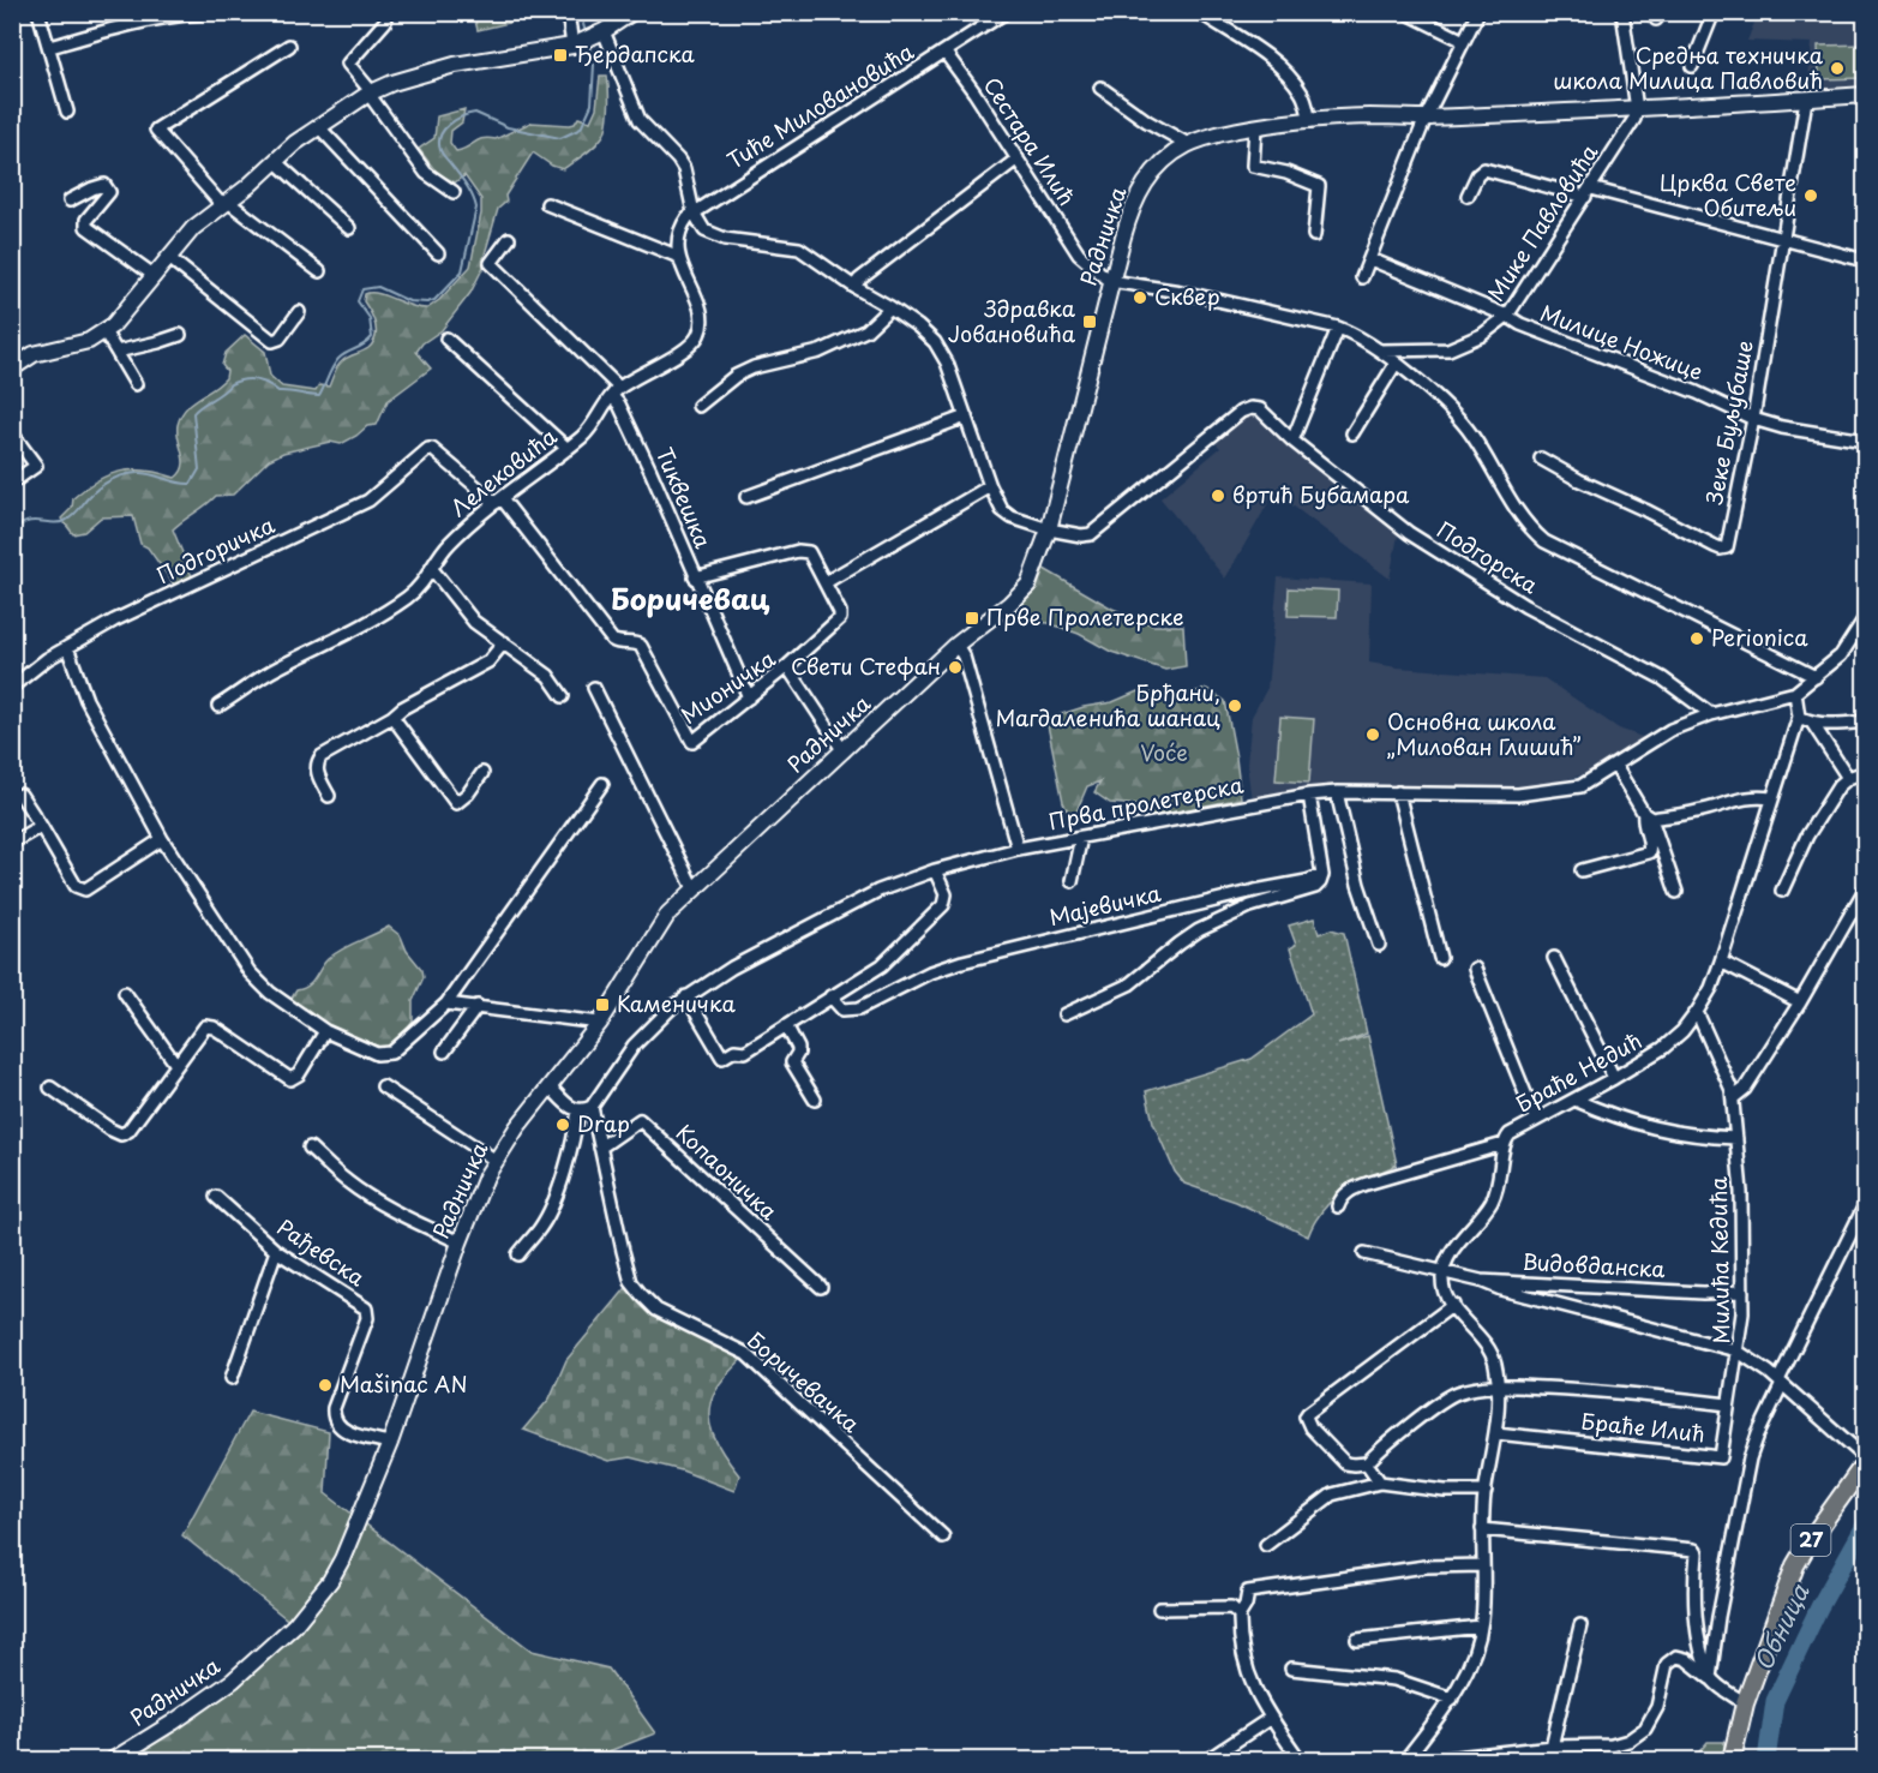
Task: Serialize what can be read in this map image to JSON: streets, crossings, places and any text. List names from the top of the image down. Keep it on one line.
{"streets":{"main road":["27"],"street":["Тиће Миловановића","Сестара Илић","Мике Павловића","Радничка","Милице Ножице","Зеке Буљубаше","Лелековића","Тиквешка","Подгоричка","Подгорска","Мионичка","Прва пролетерска","Мајевичка","Браће Недић","Копаоничка","Рађевска","Милића Кедића","Видовданска","Боричевачка","Браће Илић"]},"crossings":[["Тиће Миловановића","Сестара Илић"],["Тиће Миловановића","Лелековића"],["Сестара Илић","Радничка"],["Мике Павловића","Радничка"],["Мике Павловића","Милице Ножице"],["Радничка","Зеке Буљубаше"],["Радничка","Подгорска"],["Радничка","Мионичка"],["Радничка","Рађевска"],["Милице Ножице","Зеке Буљубаше"],["Лелековића","Тиквешка"],["Лелековића","Мионичка"],["Тиквешка","Мионичка"],["Подгоричка","Мионичка"],["Подгорска","Прва пролетерска"],["Прва пролетерска","Браће Недић"],["Прва пролетерска","Боричевачка"],["Браће Недић","Милића Кедића"],["Копаоничка","Боричевачка"],["Милића Кедића","Видовданска"],["Милића Кедића","Браће Илић"]],"districts":["Боричевац"],"water":["Обница"],"parks":["Voće"],"places":{"transit":["Ђердапска","Здравка Јовановића","Прве Пролетерске","Каменичка"],"other":["Средња техничка школа Милица Павловић","Црква Свете Обитељи","Сквер","вртић Бубамара","Perionica","Свети Стефан","Брђани, Магдаленића шанац","Основна школа „Милован Глишић”","Drap","Mašinac AN"]}}
